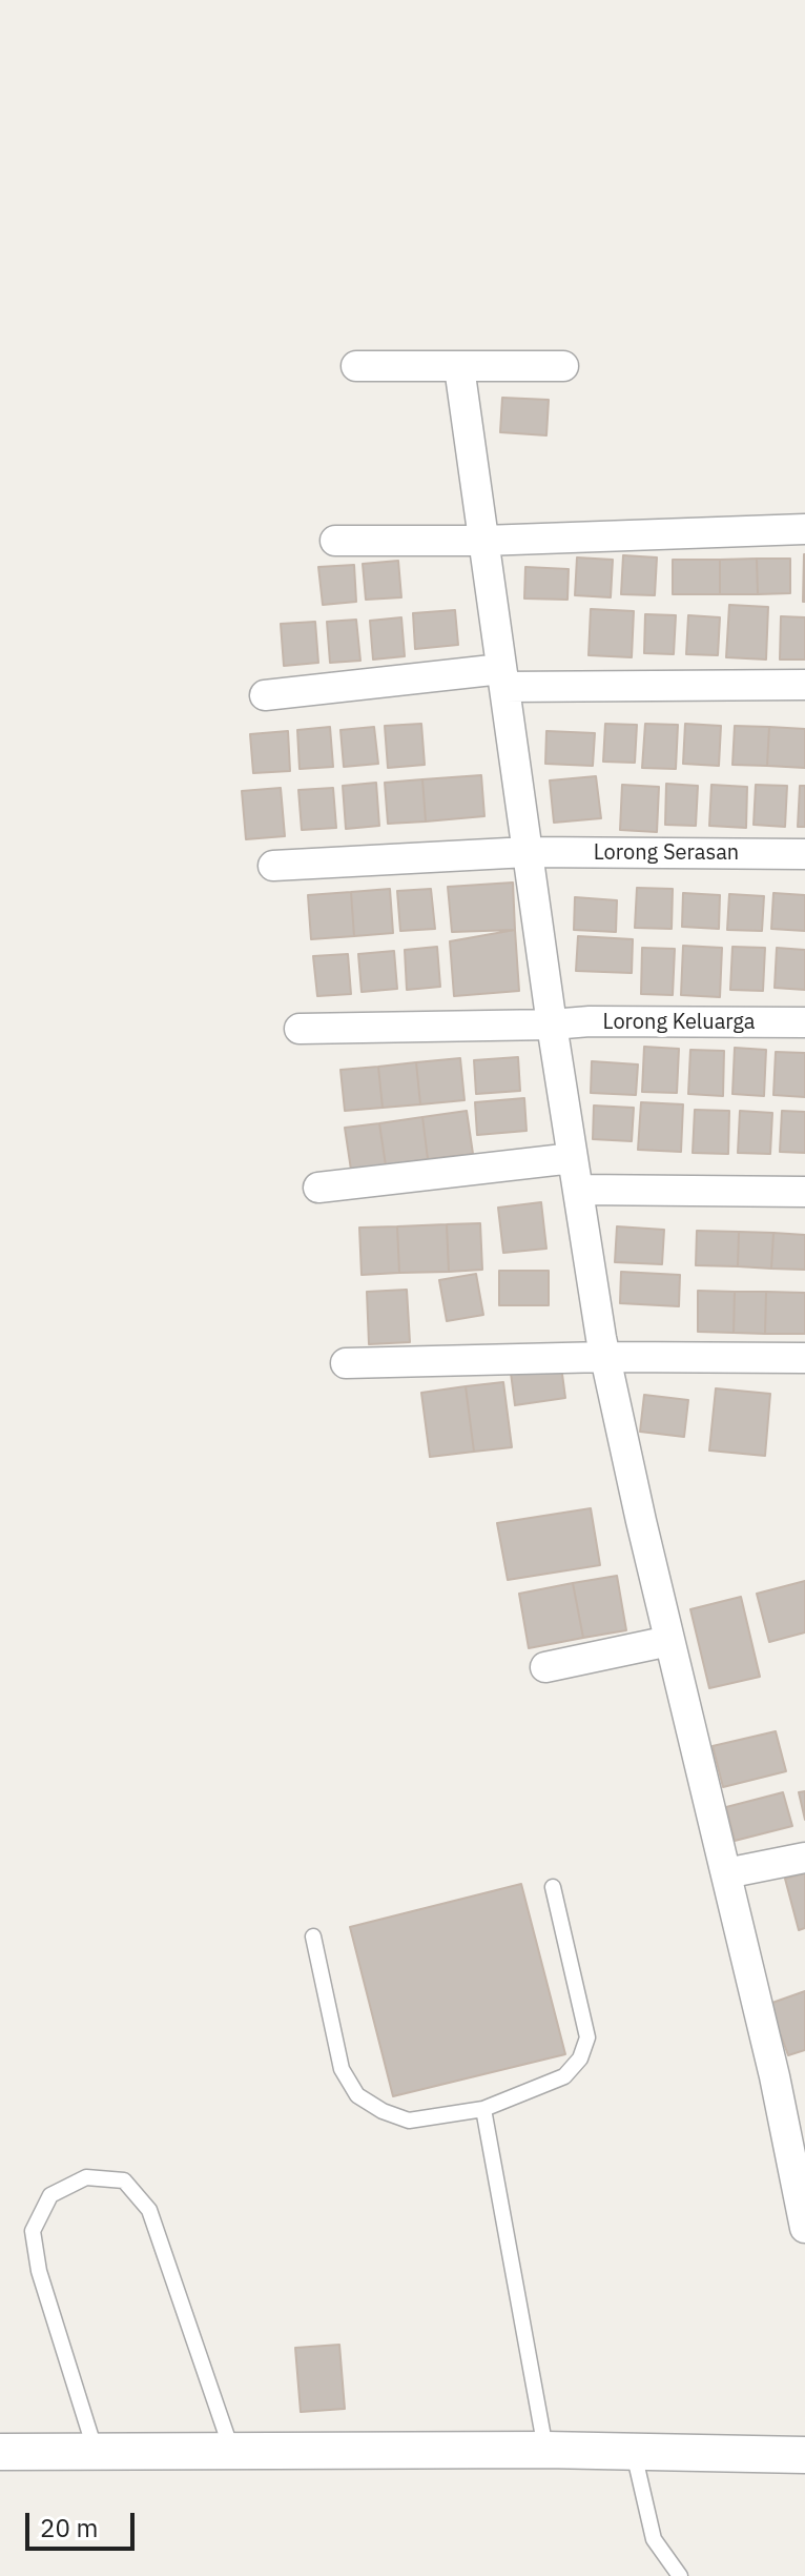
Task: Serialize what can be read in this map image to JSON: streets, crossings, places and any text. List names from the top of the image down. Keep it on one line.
{"streets":{"street":["Lorong Serasan","Lorong Keluarga"]},"scale_bar":"20 m"}
